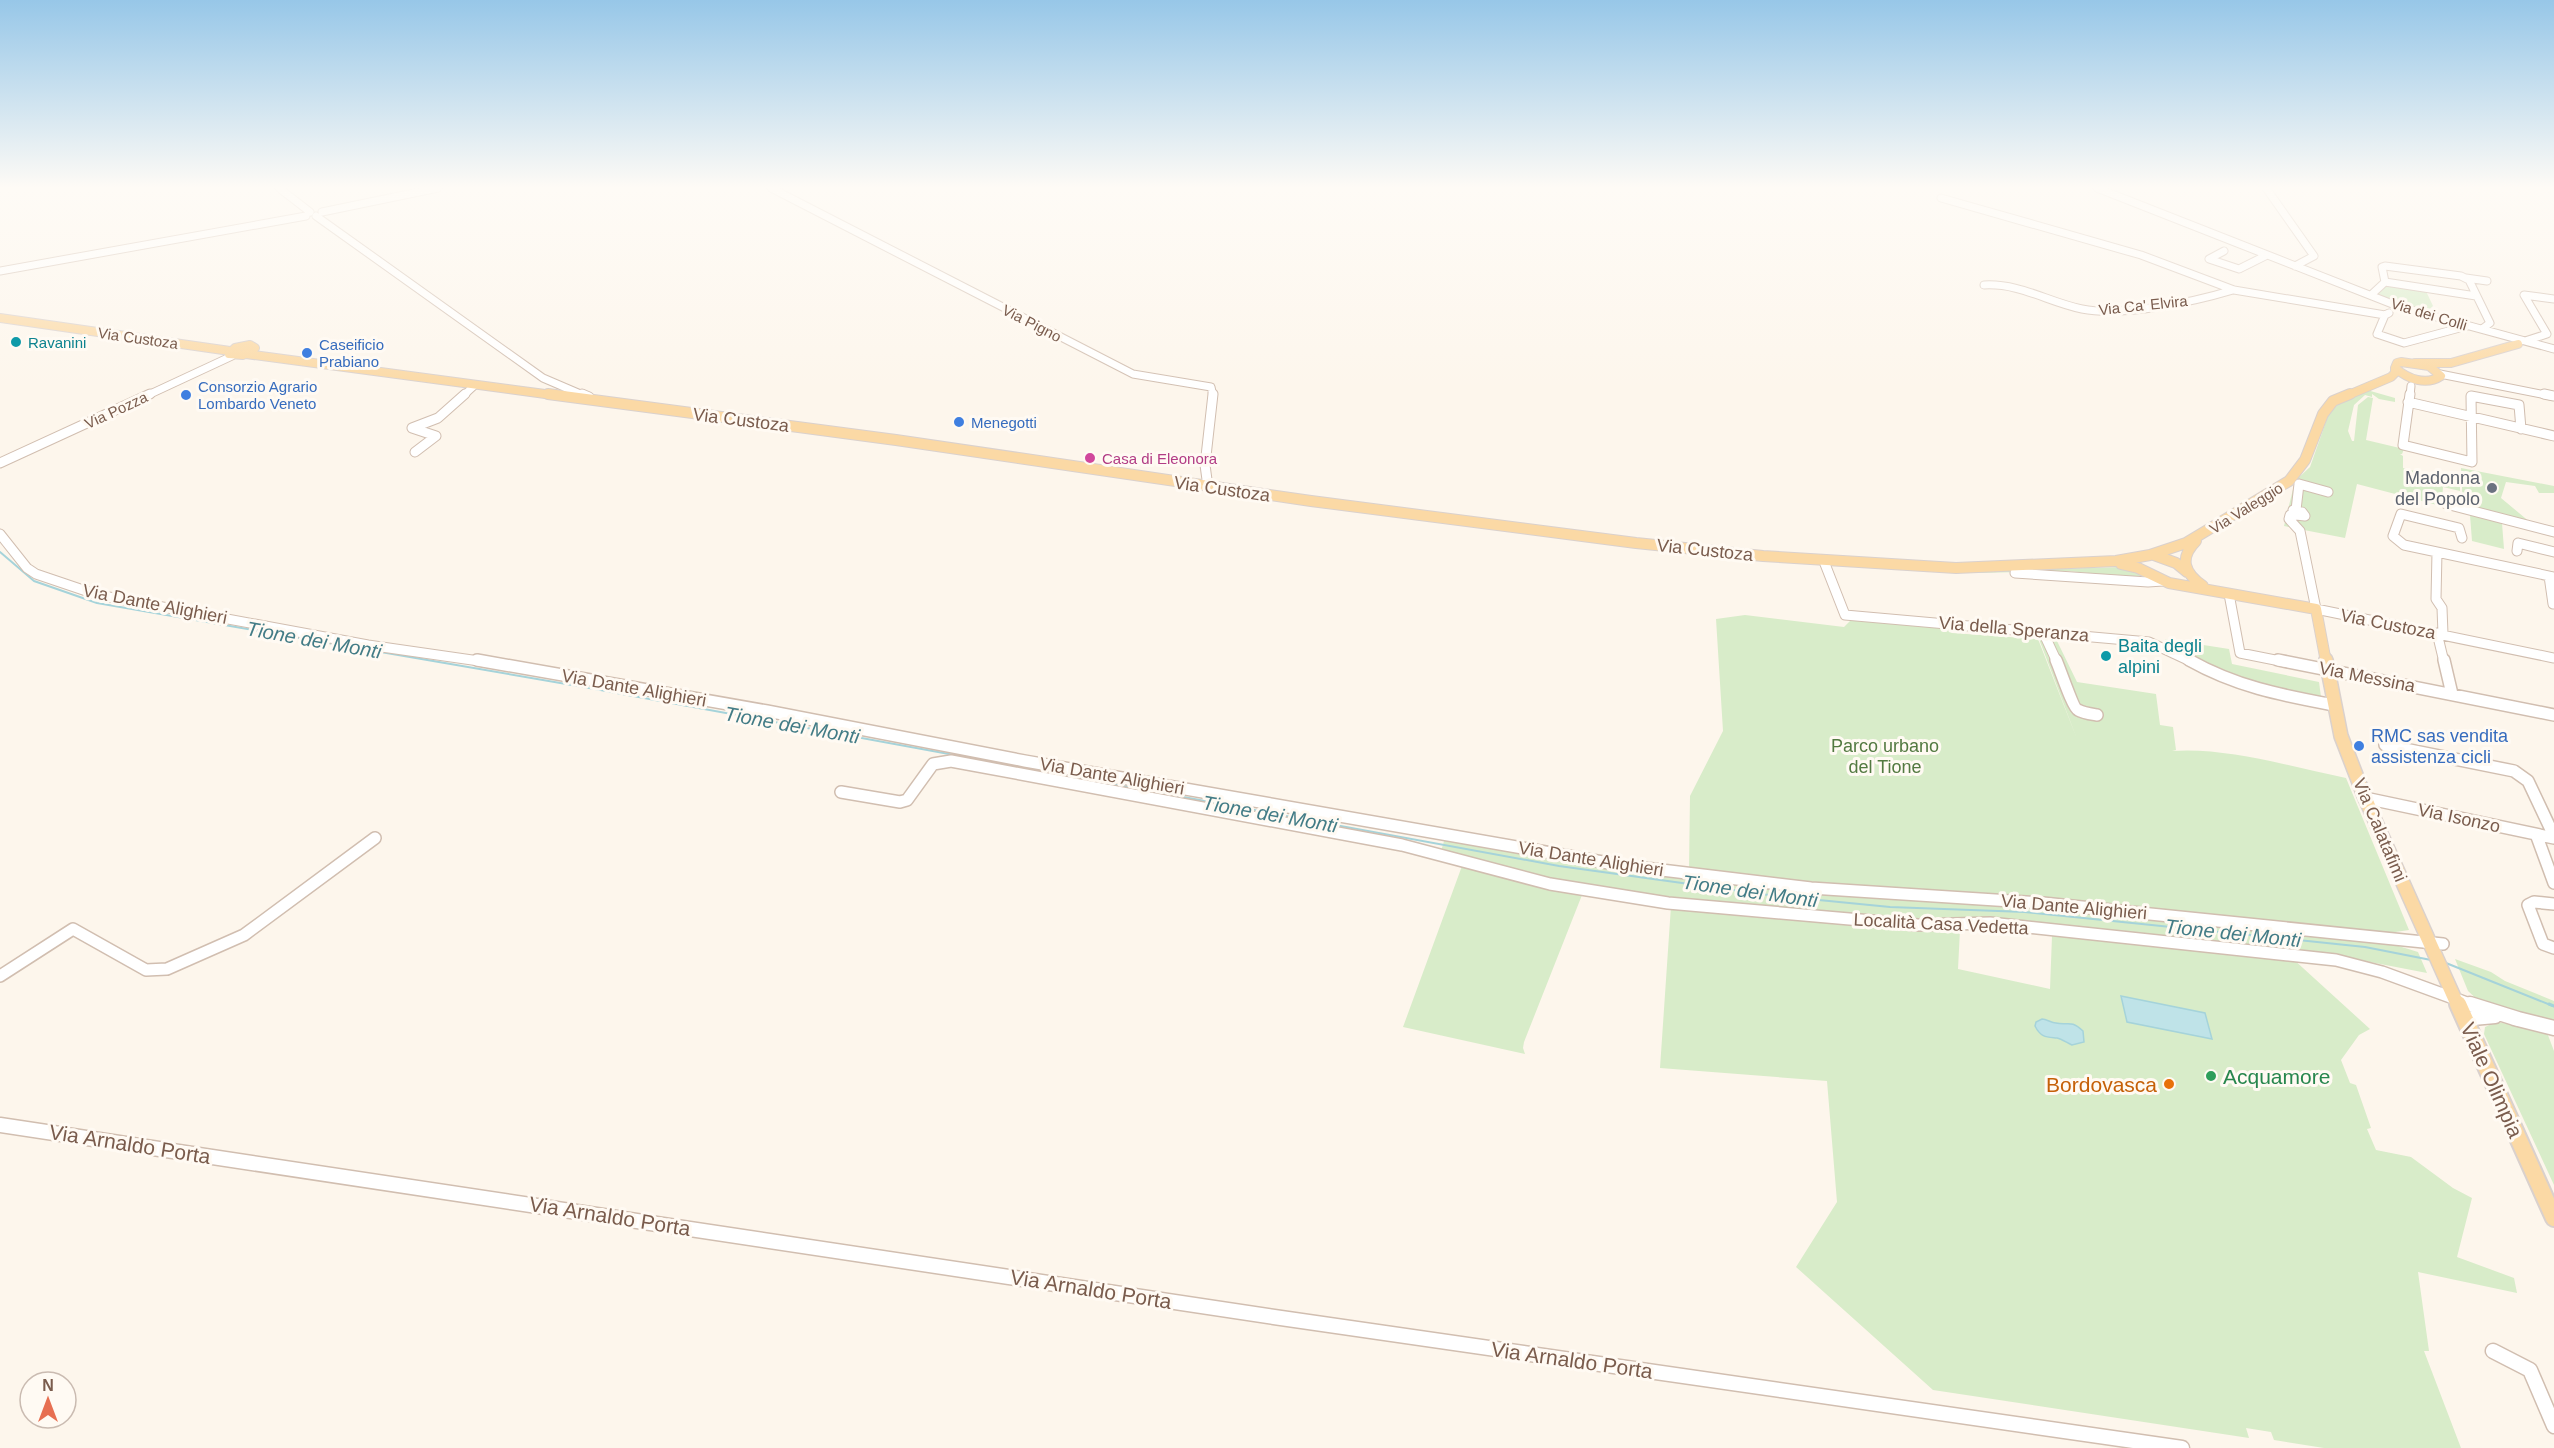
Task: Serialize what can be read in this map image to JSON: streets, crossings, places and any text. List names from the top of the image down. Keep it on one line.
{"streets":{"main road":["Via Custoza","Via Valeggio","Via Calatafimi","Viale Olimpia"],"street":["Via Ca' Elvira","Via dei Colli","Via Pigno","Via Pozza","Via Dante Alighieri","Via della Speranza","Via Messina","Via Isonzo","Località Casa Vedetta","Via Arnaldo Porta"]},"crossings":[["Via dei Colli","Via Valeggio"],["Via Pigno","Via Custoza"],["Via Custoza","Via Pozza"],["Via Custoza","Via Valeggio"],["Via Custoza","Via Messina"],["Via Custoza","Via Calatafimi"],["Via Dante Alighieri","Via Calatafimi"],["Via Dante Alighieri","Viale Olimpia"],["Via della Speranza","Via Calatafimi"],["Via Messina","Via Calatafimi"],["Via Isonzo","Via Calatafimi"],["Via Calatafimi","Viale Olimpia"],["Località Casa Vedetta","Viale Olimpia"]],"water":["Tione dei Monti"],"parks":["Parco urbano del Tione"],"places":["Ravanini","Caseificio Prabiano","Consorzio Agrario Lombardo Veneto","Menegotti","Casa di Eleonora","Madonna del Popolo","Baita degli alpini","RMC sas vendita assistenza cicli","Acquamore","Bordovasca"],"north":"top"}
